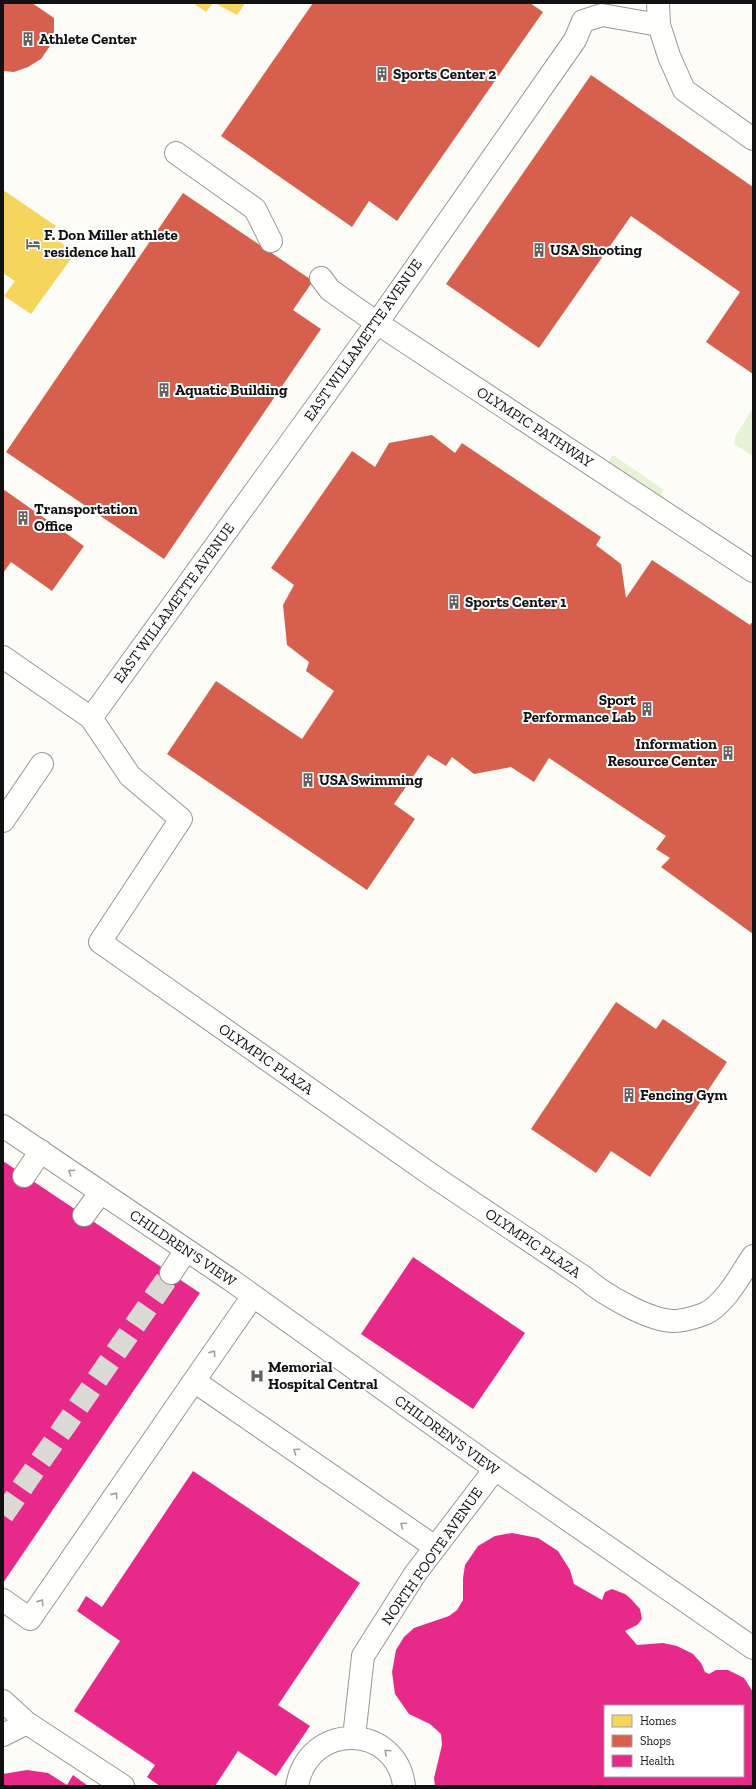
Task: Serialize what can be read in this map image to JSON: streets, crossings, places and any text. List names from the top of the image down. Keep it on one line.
{"streets":{"street":["EAST WILLAMETTE AVENUE","OLYMPIC PATHWAY","OLYMPIC PLAZA","CHILDREN'S VIEW","NORTH FOOTE AVENUE"]},"crossings":[["EAST WILLAMETTE AVENUE","OLYMPIC PATHWAY"],["EAST WILLAMETTE AVENUE","OLYMPIC PLAZA"],["CHILDREN'S VIEW","NORTH FOOTE AVENUE"]],"places":{"building":["Athlete Center","Sports Center 2","USA Shooting","Aquatic Building","Transportation Office","Sports Center 1","Sport Performance Lab","Information Resource Center","USA Swimming","Fencing Gym"],"hotel":["F. Don Miller athlete residence hall"],"hospital":["Memorial Hospital Central"]},"legend":["Homes","Shops","Health"]}
